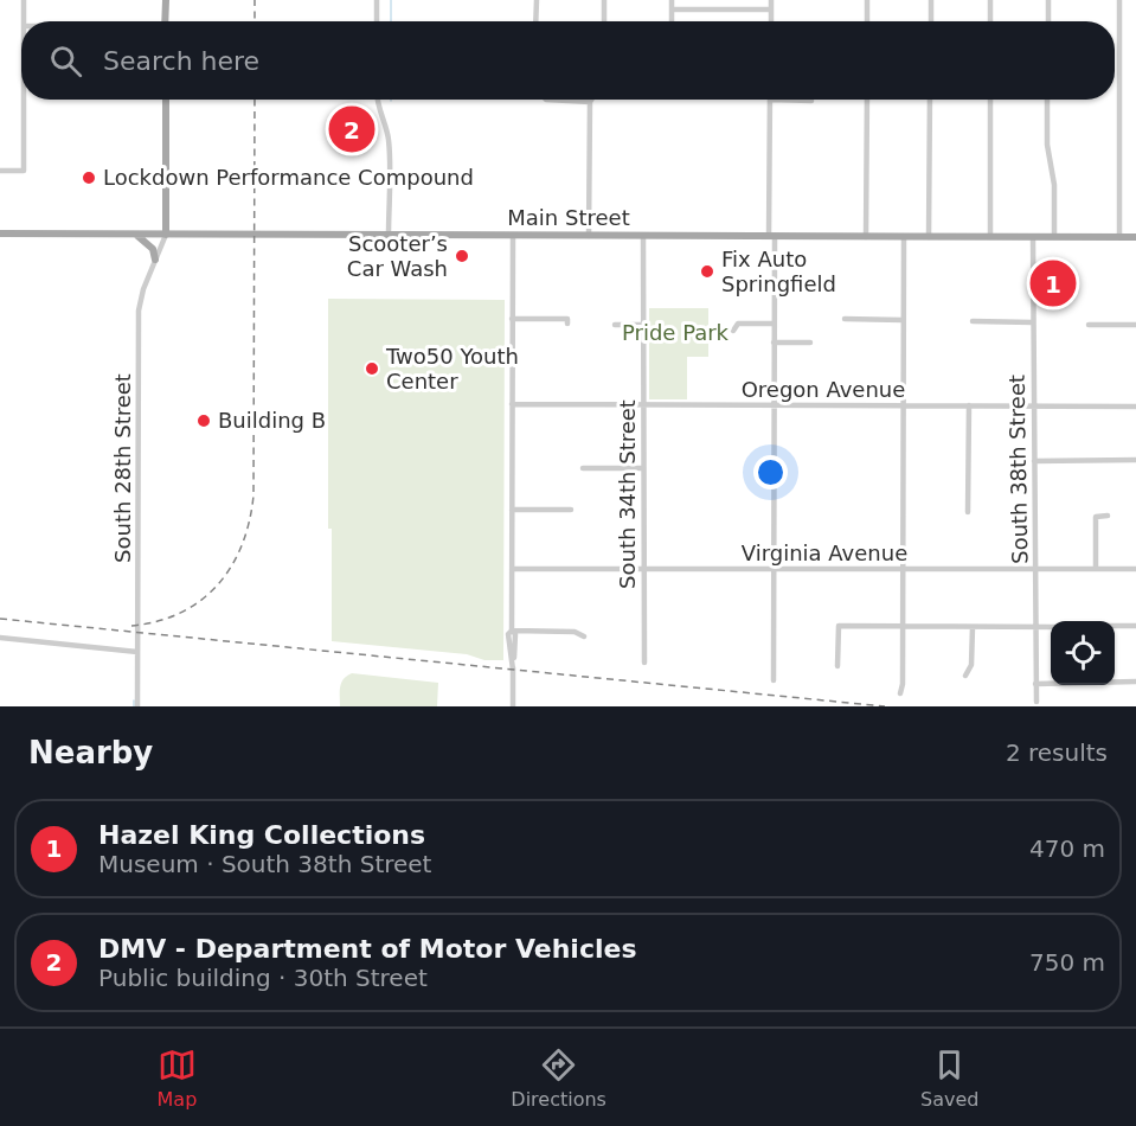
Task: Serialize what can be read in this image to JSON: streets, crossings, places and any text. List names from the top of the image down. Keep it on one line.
{"streets":{"main road":["Main Street"],"street":["Oregon Avenue","South 28th Street","South 38th Street","South 34th Street","Virginia Avenue"]},"crossings":[["Main Street","South 28th Street"],["Main Street","South 38th Street"],["Main Street","South 34th Street"],["Oregon Avenue","South 38th Street"],["Oregon Avenue","South 34th Street"],["South 38th Street","Virginia Avenue"],["South 34th Street","Virginia Avenue"]],"parks":["Pride Park"],"places":["Lockdown Performance Compound","Scooter’s Car Wash","Fix Auto Springfield","Two50 Youth Center","Building B"],"page":{"search":"Search here","pins":["2","1"],"heading":["Nearby","2 results"],"list":[{"mark":"1","name":"Hazel King Collections","note":"Museum · South 38th Street","value":"470 m"},{"mark":"2","name":"DMV - Department of Motor Vehicles","note":"Public building · 30th Street","value":"750 m"}],"nav":["Map","Directions","Saved"]}}
